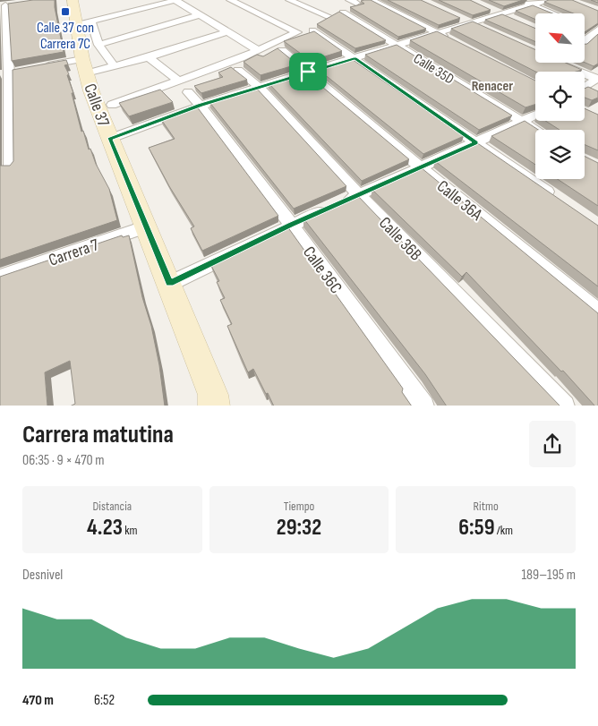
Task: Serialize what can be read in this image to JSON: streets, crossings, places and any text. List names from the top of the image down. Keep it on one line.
{"streets":{"main road":["Calle 37"],"street":["Calle 35D","Calle 36A","Calle 36B","Carrera 7","Calle 36C"]},"crossings":[["Calle 37","Carrera 7"]],"districts":["Renacer"],"places":{"transit":["Calle 37 con Carrera 7C"]},"north":"top left","page":{"heading":["Carrera matutina","06:35 · 9 × 470 m"],"stats":[["Distancia","4.23 km"],["Tiempo","29:32"],["Ritmo","6:59 /km"]],"chart":["Desnivel","189–195 m"],"list":[{"name":"470 m","note":"6:52"}]}}
